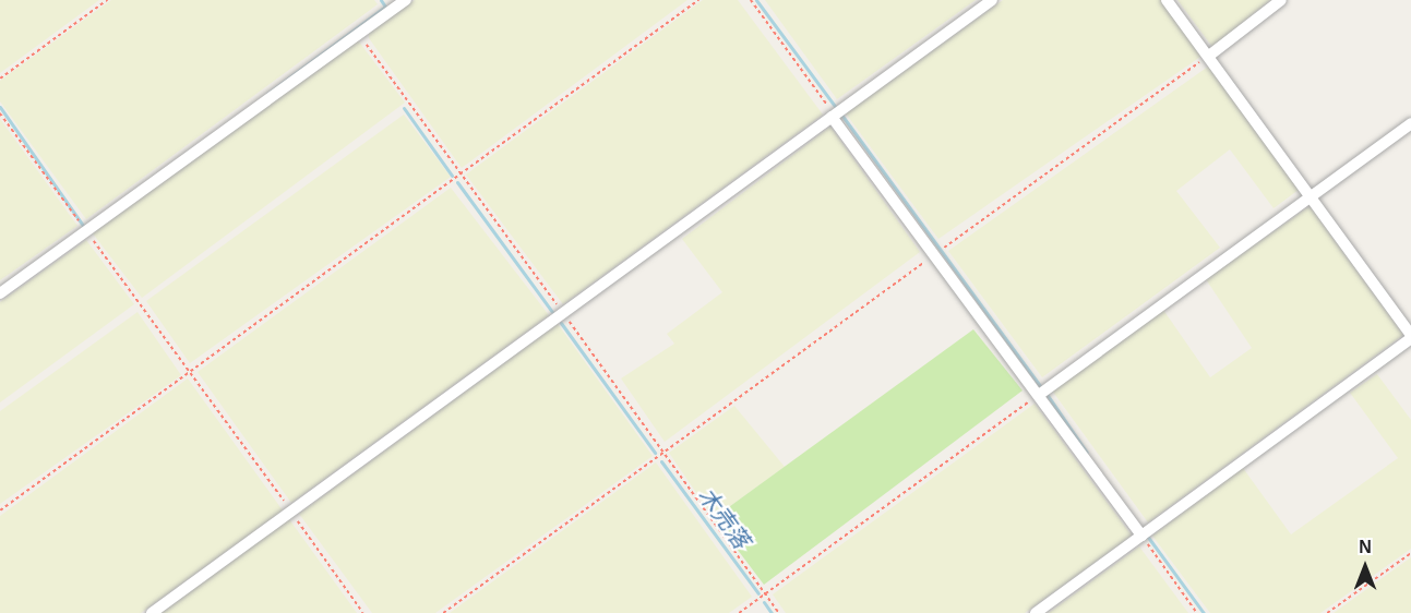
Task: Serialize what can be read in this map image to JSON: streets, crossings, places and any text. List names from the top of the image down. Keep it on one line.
{"water":["木売落"],"north":"top"}
